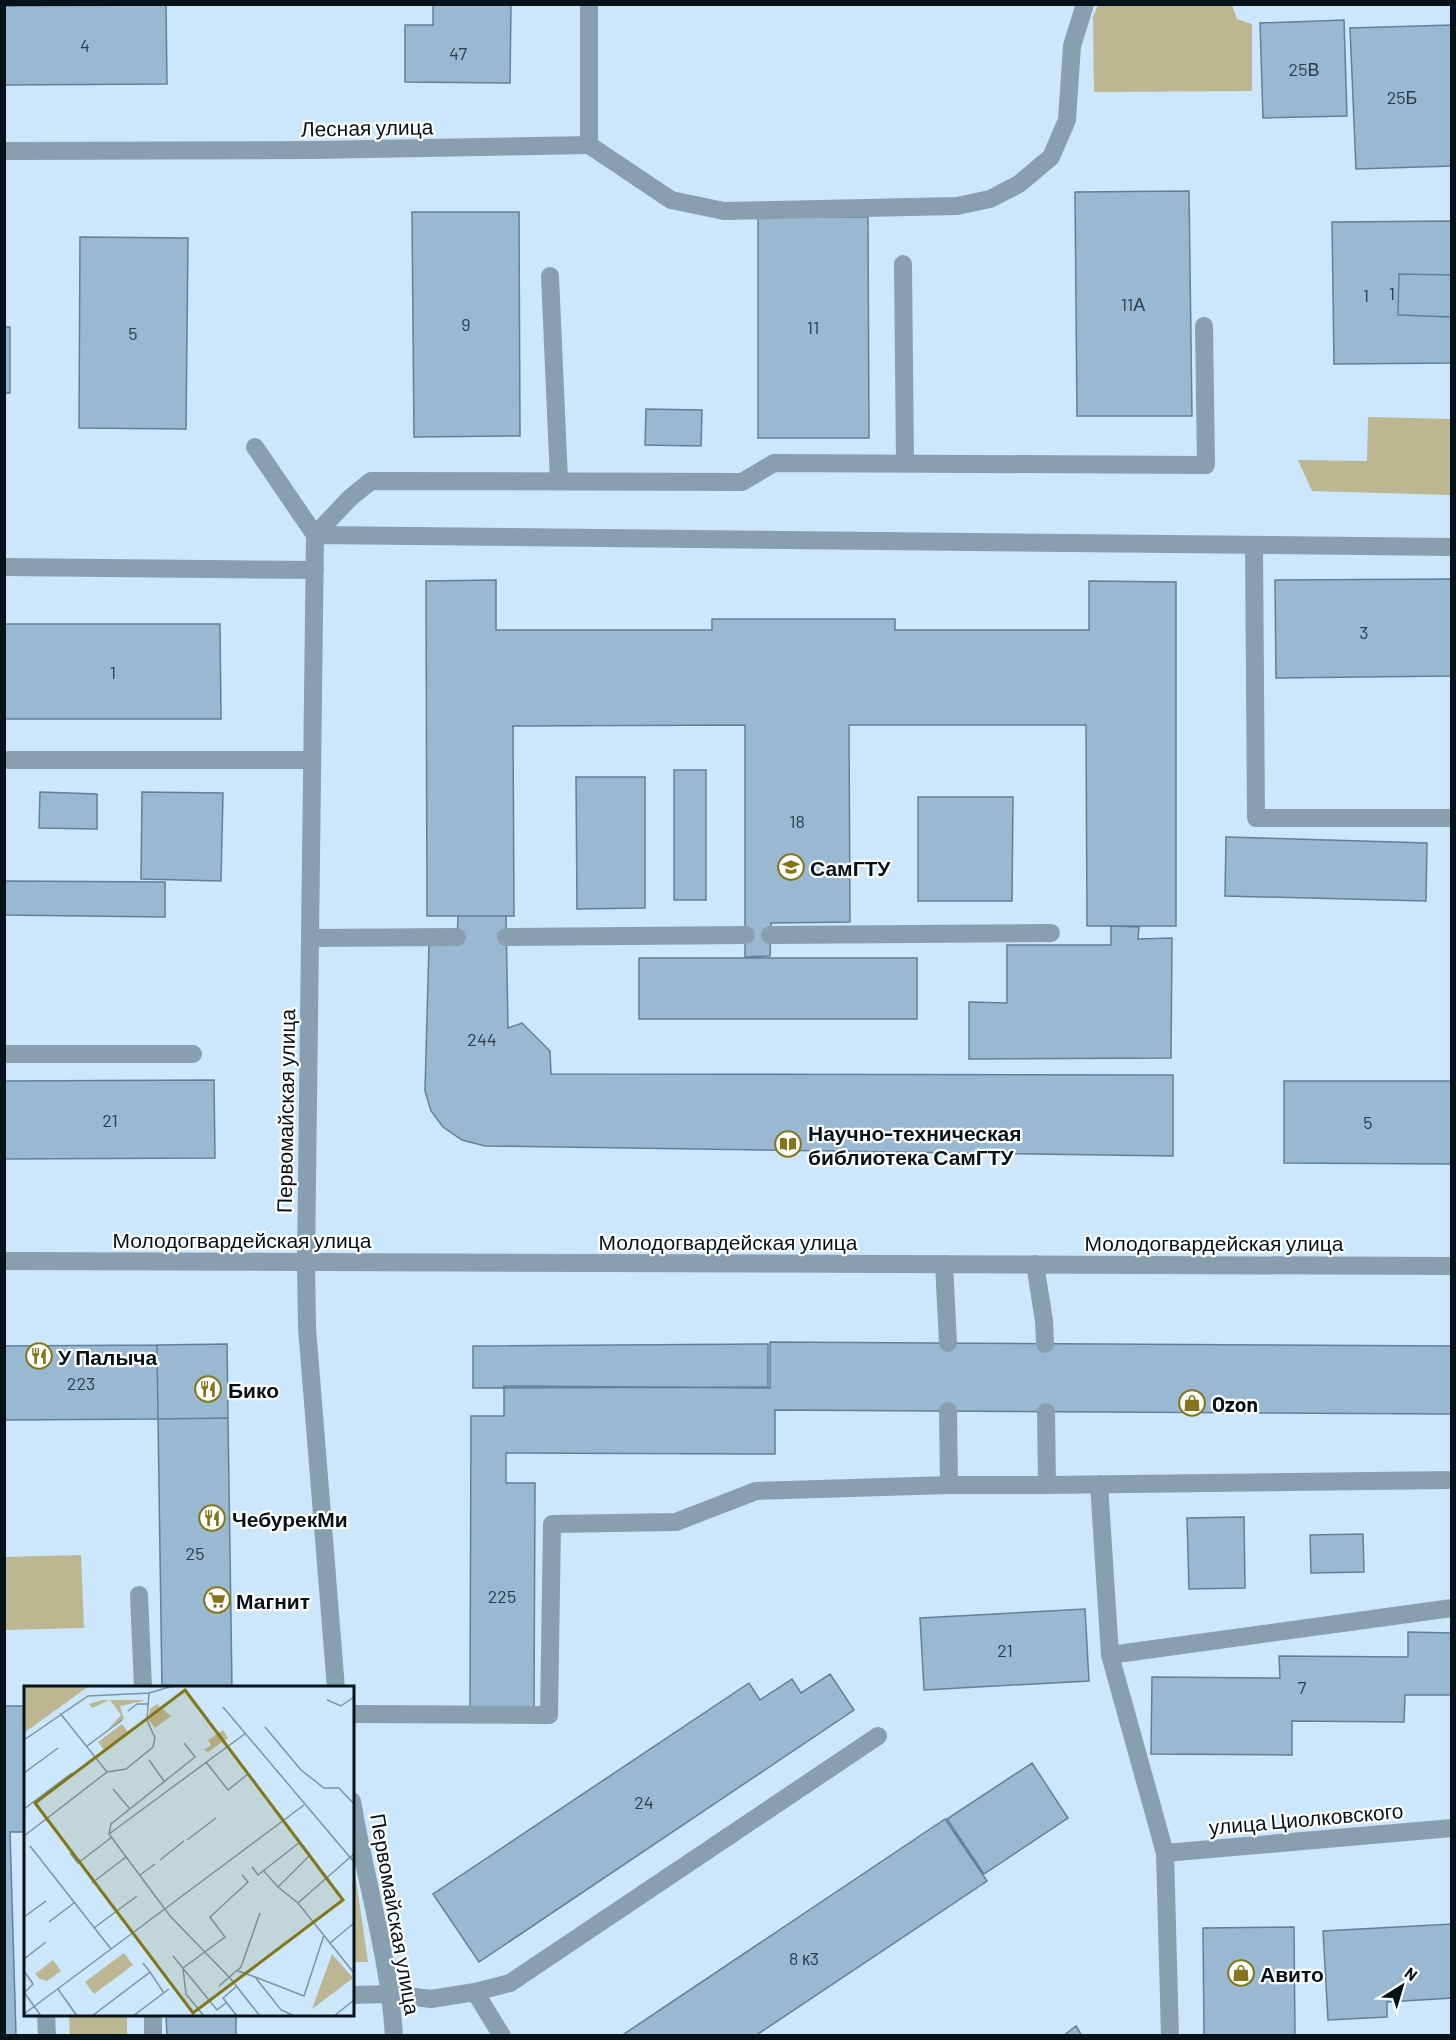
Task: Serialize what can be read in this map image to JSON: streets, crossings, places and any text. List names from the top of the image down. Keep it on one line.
{"streets":{"street":["Лесная улица","Первомайская улица","Молодогвардейская улица","улица Циолковского"]},"crossings":[["Первомайская улица","Молодогвардейская улица"]],"places":{"school or university":["СамГТУ"],"library":["Научно-техническая библиотека СамГТУ"],"restaurant":["У Палыча","Бико","ЧебурекМи"],"shop":["Ozon","Авито"],"supermarket":["Магнит"]},"house_numbers":["4","47","25В","25Б","1","1","11А","9","11","5","3","1","18","244","21","5","223","25","225","21","7","24","8 к3"],"north":"top right"}
